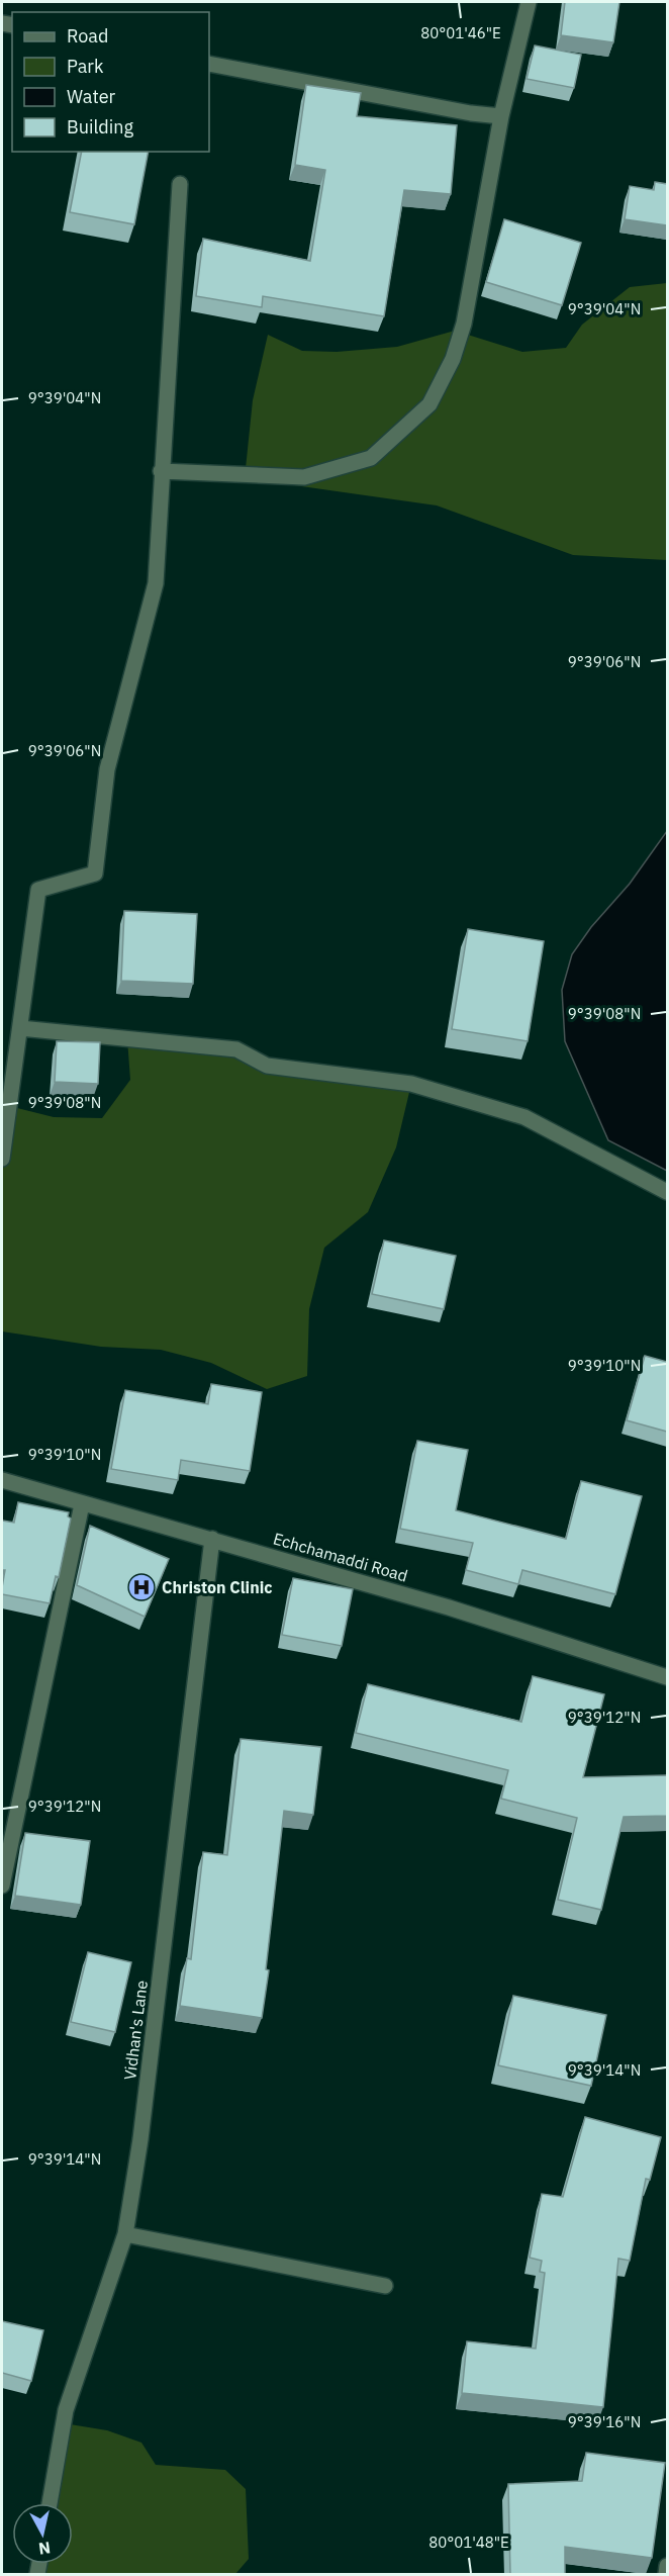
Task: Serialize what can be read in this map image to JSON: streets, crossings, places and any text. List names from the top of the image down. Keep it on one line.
{"streets":{"street":["Echchamaddi Road","Vidhan's Lane"]},"crossings":[["Echchamaddi Road","Vidhan's Lane"]],"places":{"hospital":["Christon Clinic"]},"legend":["Road","Park","Water","Building"],"north":"bottom","coordinates":["80°01'46\"E","9°39'04\"N","9°39'06\"N","9°39'08\"N","9°39'10\"N","9°39'12\"N","9°39'14\"N","9°39'16\"N","80°01'48\"E"]}
